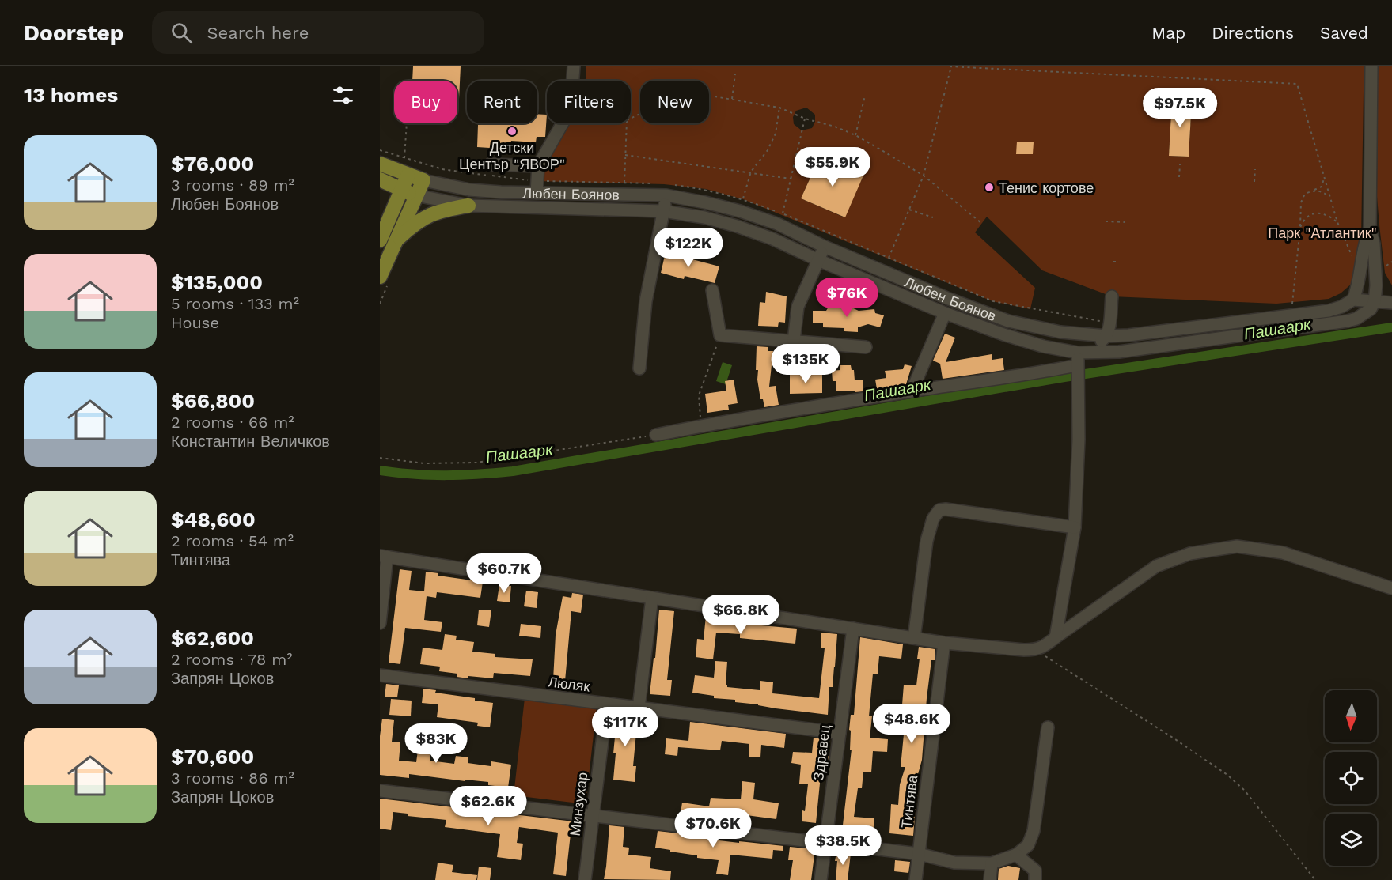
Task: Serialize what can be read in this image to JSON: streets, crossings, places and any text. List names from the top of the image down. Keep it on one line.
{"streets":{"main road":["Любен Боянов"],"street":["Люляк","Здравец","Тинтява","Минзухар"]},"crossings":[["Люляк","Здравец"],["Люляк","Минзухар"]],"water":["Пашаарк"],"parks":["Парк \"Атлантик\""],"places":["Детски Център \"ЯВОР\"","Тенис кортове"],"north":"bottom","page":{"header":"Doorstep","search":"Search here","nav":["Map","Directions","Saved"],"heading":"13 homes","chip":["Buy","Rent","Filters","New"],"price":["$97.5K","$55.9K","$122K","$76K","$135K","$60.7K","$66.8K","$48.6K","$117K","$83K","$62.6K","$70.6K","$38.5K"],"list":[{"name":"$76,000","note":"3 rooms · 89 m² · Любен Боянов"},{"name":"$135,000","note":"5 rooms · 133 m² · House"},{"name":"$66,800","note":"2 rooms · 66 m² · Константин Величков"},{"name":"$48,600","note":"2 rooms · 54 m² · Тинтява"},{"name":"$62,600","note":"2 rooms · 78 m² · Запрян Цоков"},{"name":"$70,600","note":"3 rooms · 86 m² · Запрян Цоков"}]}}
